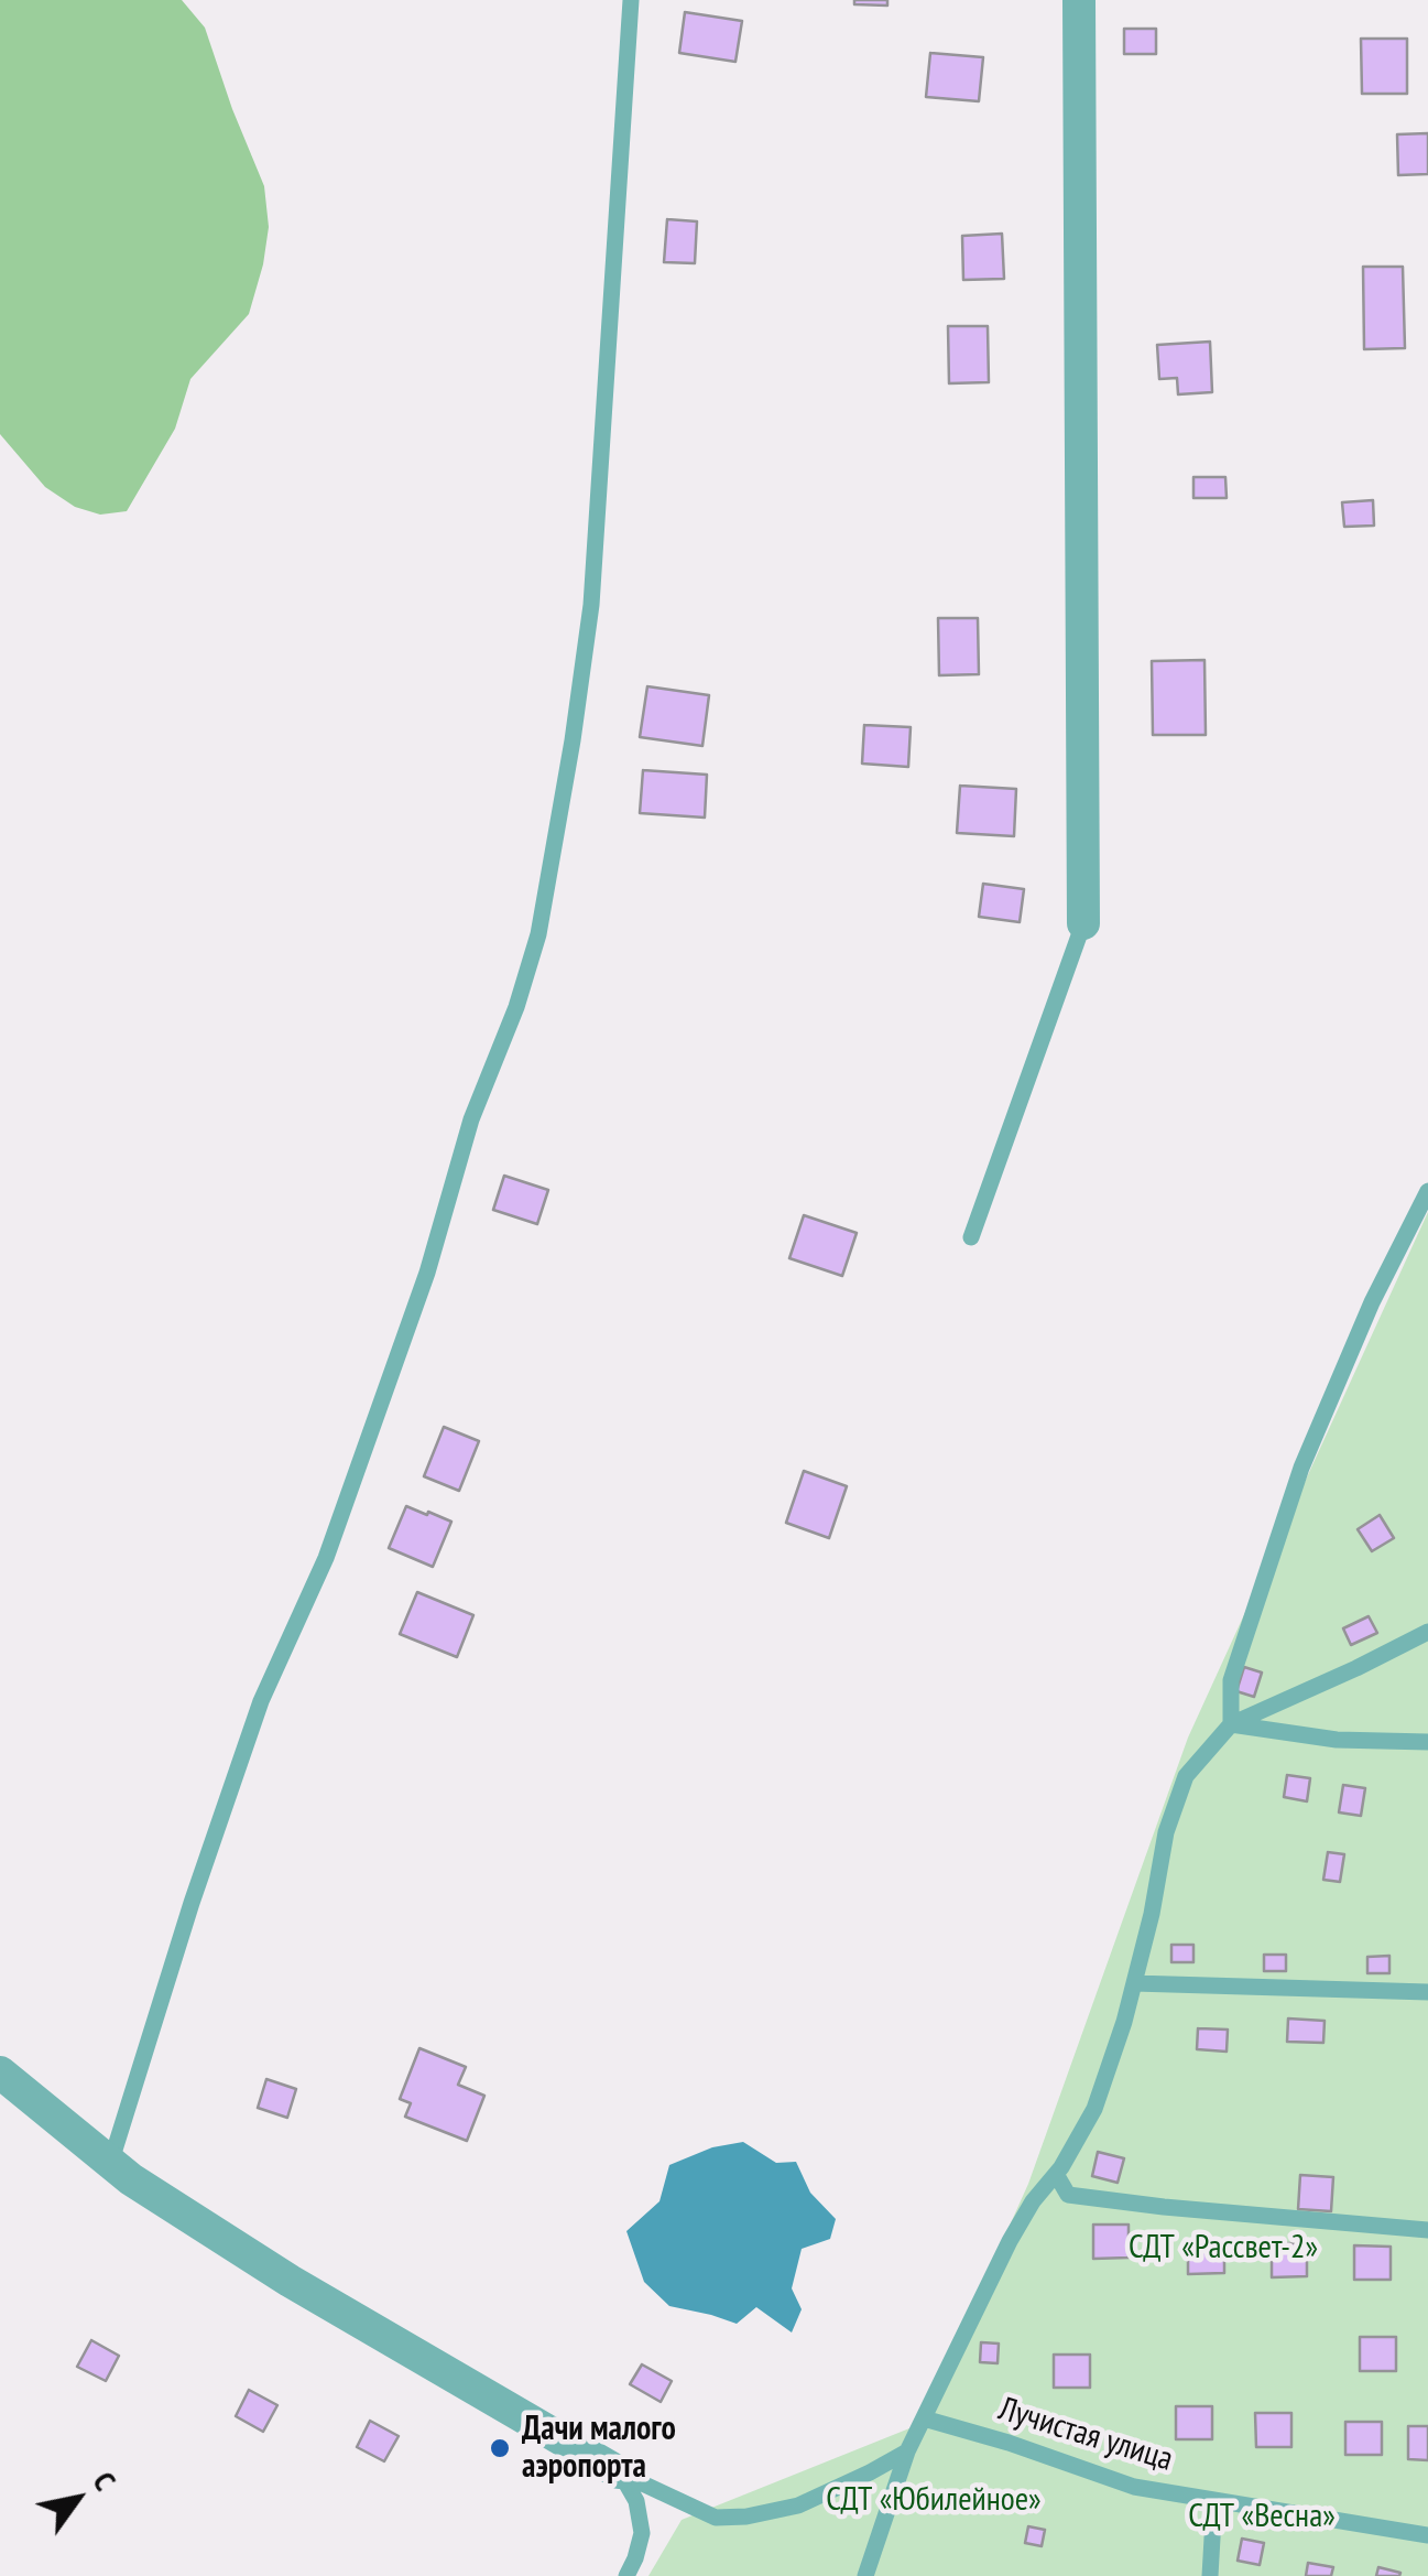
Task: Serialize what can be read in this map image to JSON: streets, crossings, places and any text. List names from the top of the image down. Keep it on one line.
{"streets":{"lane":["Лучистая улица"]},"parks":["СДТ «Рассвет-2»","СДТ «Юбилейное»","СДТ «Весна»"],"places":["Дачи малого аэропорта"],"north":"top right"}
